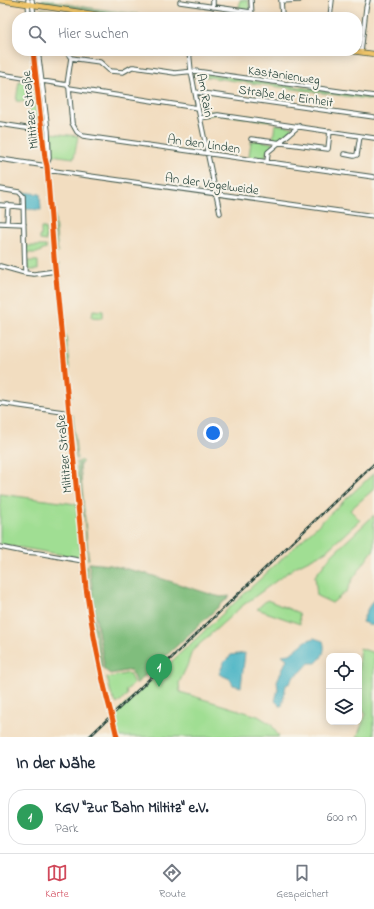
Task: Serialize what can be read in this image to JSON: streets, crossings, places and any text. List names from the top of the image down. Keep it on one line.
{"streets":{"street":["Kastanienweg","Am Rain","Straße der Einheit","Miltitzer Straße","An den Linden","An der Vogelweide"]},"crossings":[["Kastanienweg","Am Rain"],["Kastanienweg","An den Linden"],["Am Rain","Straße der Einheit"],["Am Rain","An den Linden"],["Am Rain","An der Vogelweide"],["Miltitzer Straße","An der Vogelweide"]],"page":{"search":"Hier suchen","pins":"1","heading":"In der Nähe","list":[{"mark":"1","name":"KGV \"Zur Bahn Miltitz\" e.V.","note":"Park","value":"600 m"}],"nav":["Karte","Route","Gespeichert"]}}
